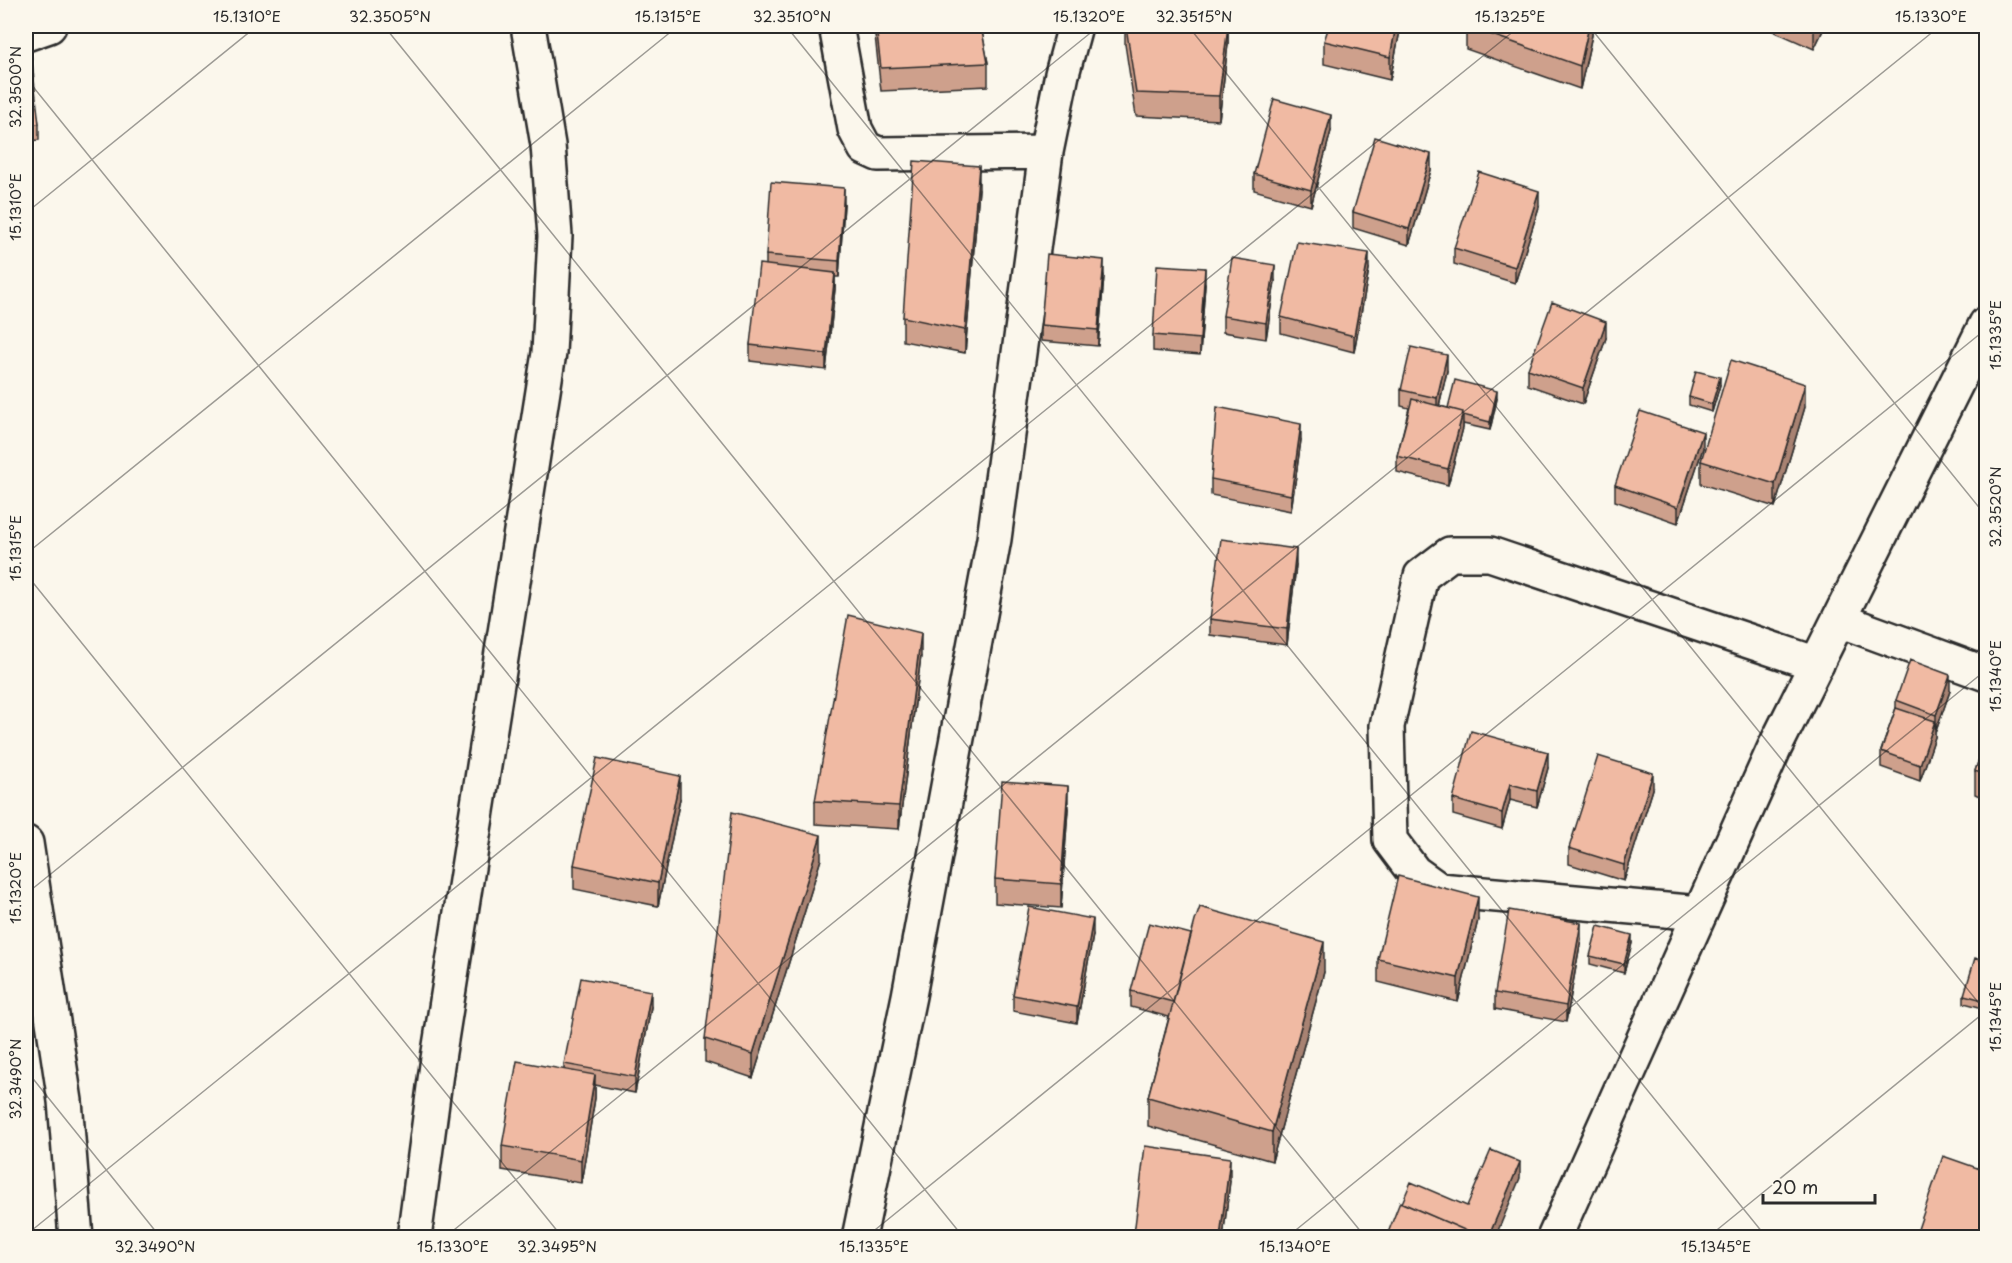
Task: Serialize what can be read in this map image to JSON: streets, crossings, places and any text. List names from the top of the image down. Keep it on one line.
{"scale_bar":"20 m","coordinates":["15.1310°E","32.3505°N","15.1315°E","32.3510°N","15.1320°E","32.3515°N","15.1325°E","15.1330°E","32.3500°N","15.1335°E","32.3520°N","15.1340°E","15.1345°E","32.3490°N","32.3495°N"]}
